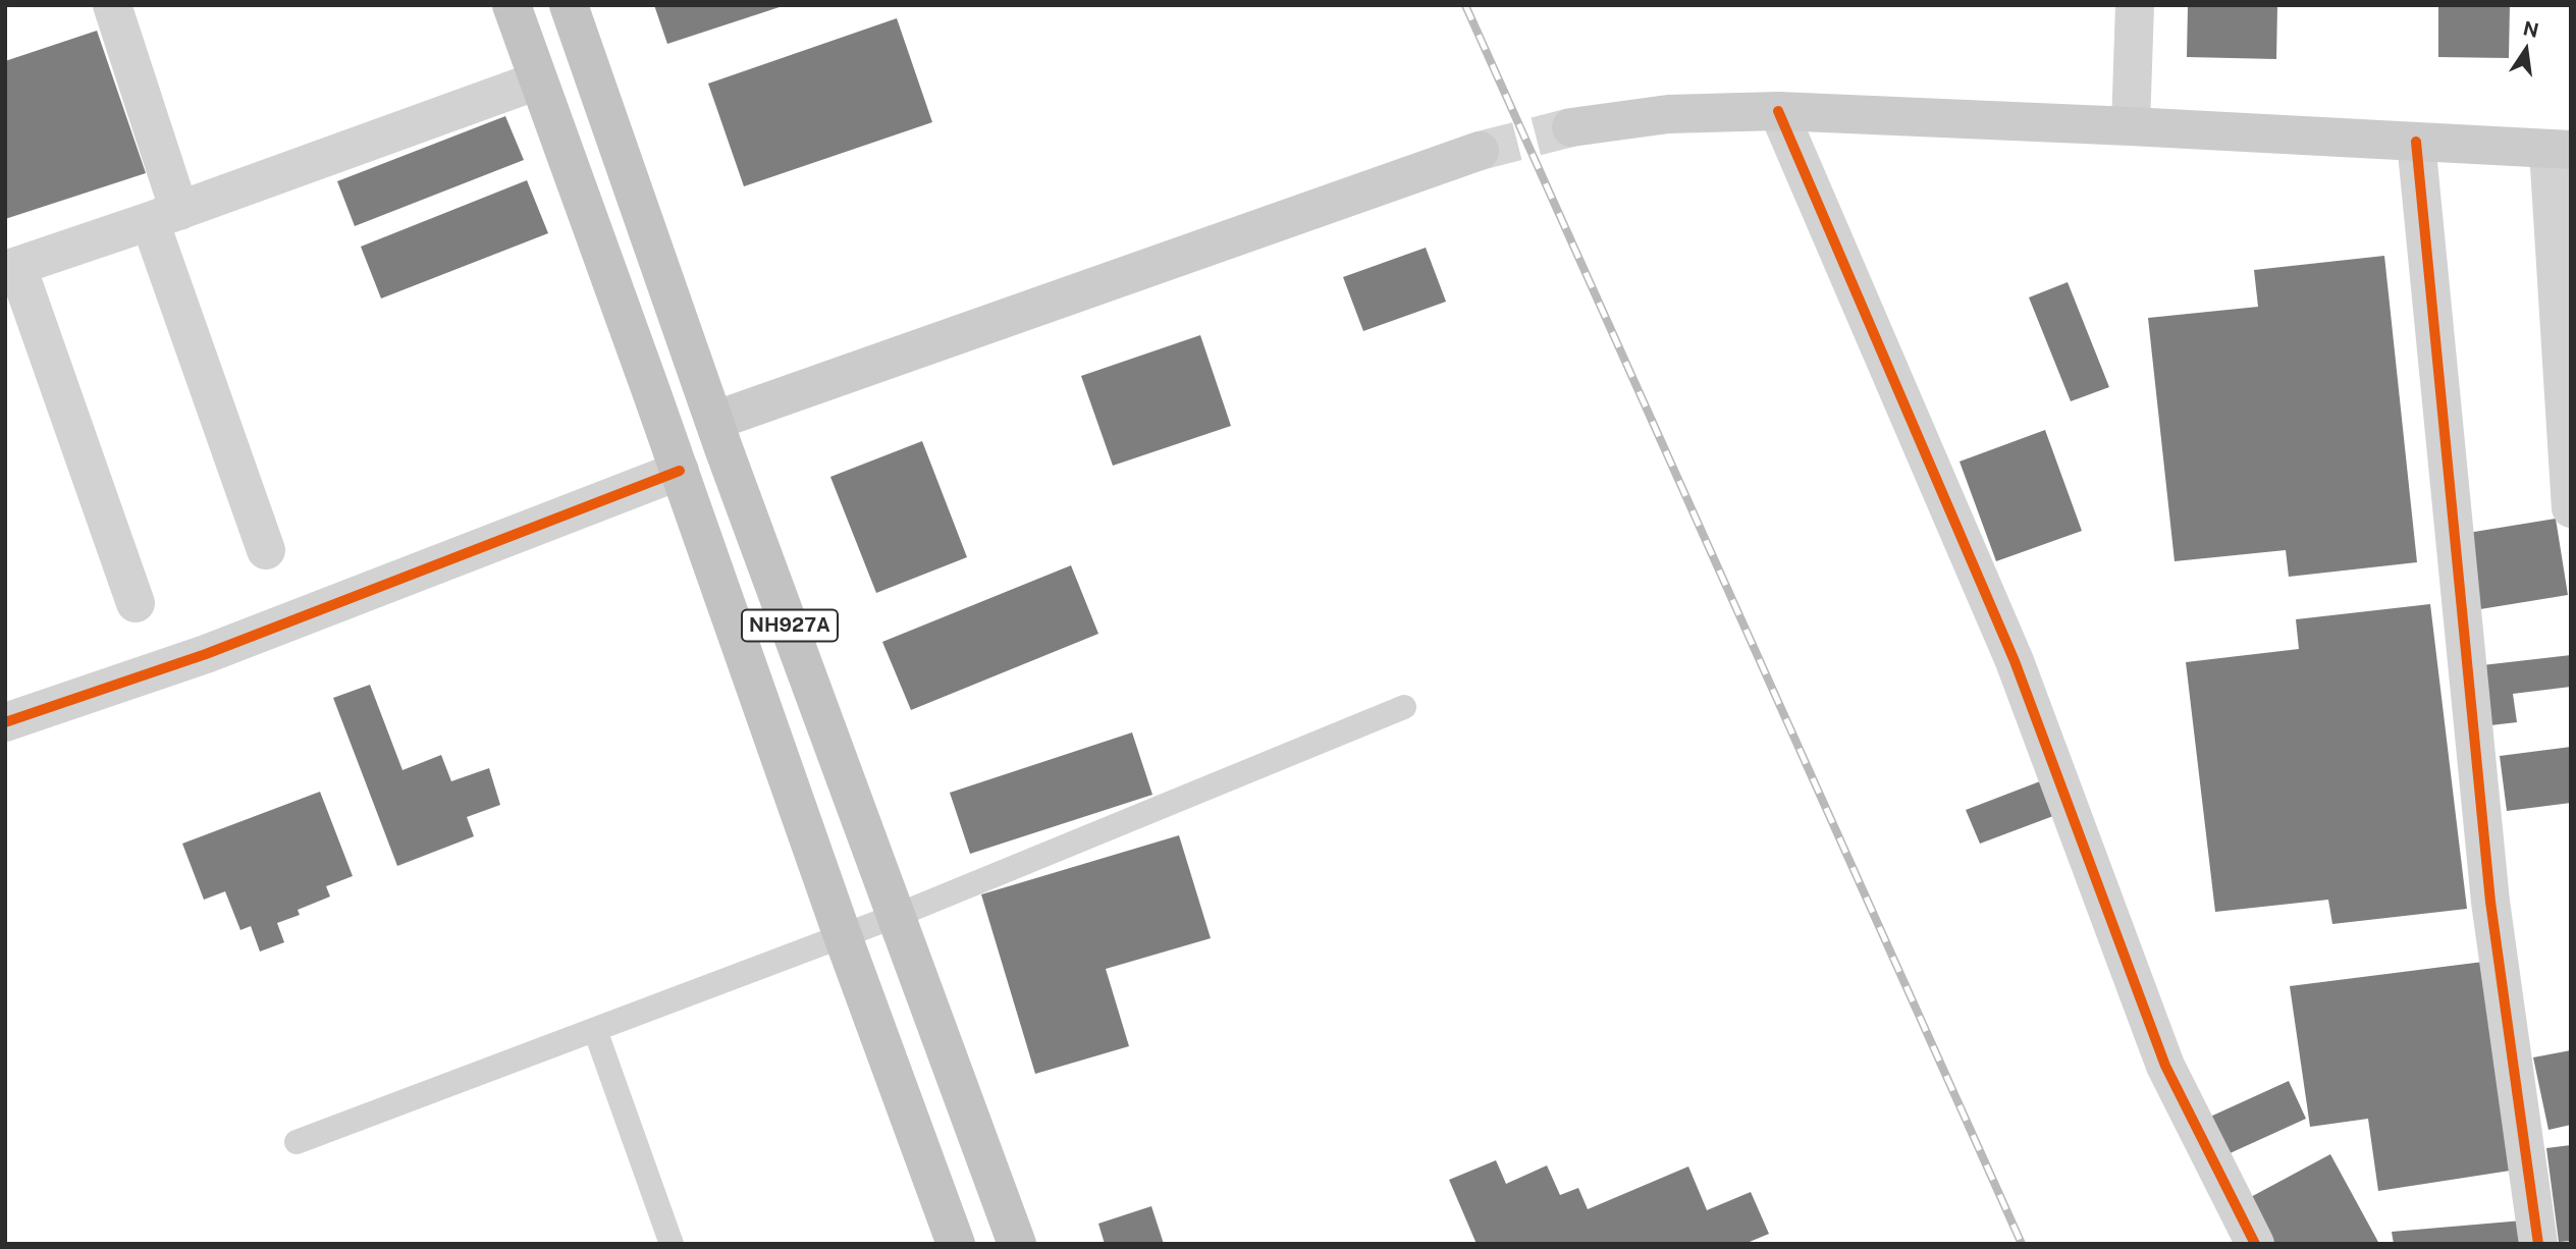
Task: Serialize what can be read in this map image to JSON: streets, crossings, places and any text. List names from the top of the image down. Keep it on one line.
{"streets":{"highway":["NH927A"]},"north":"top"}
